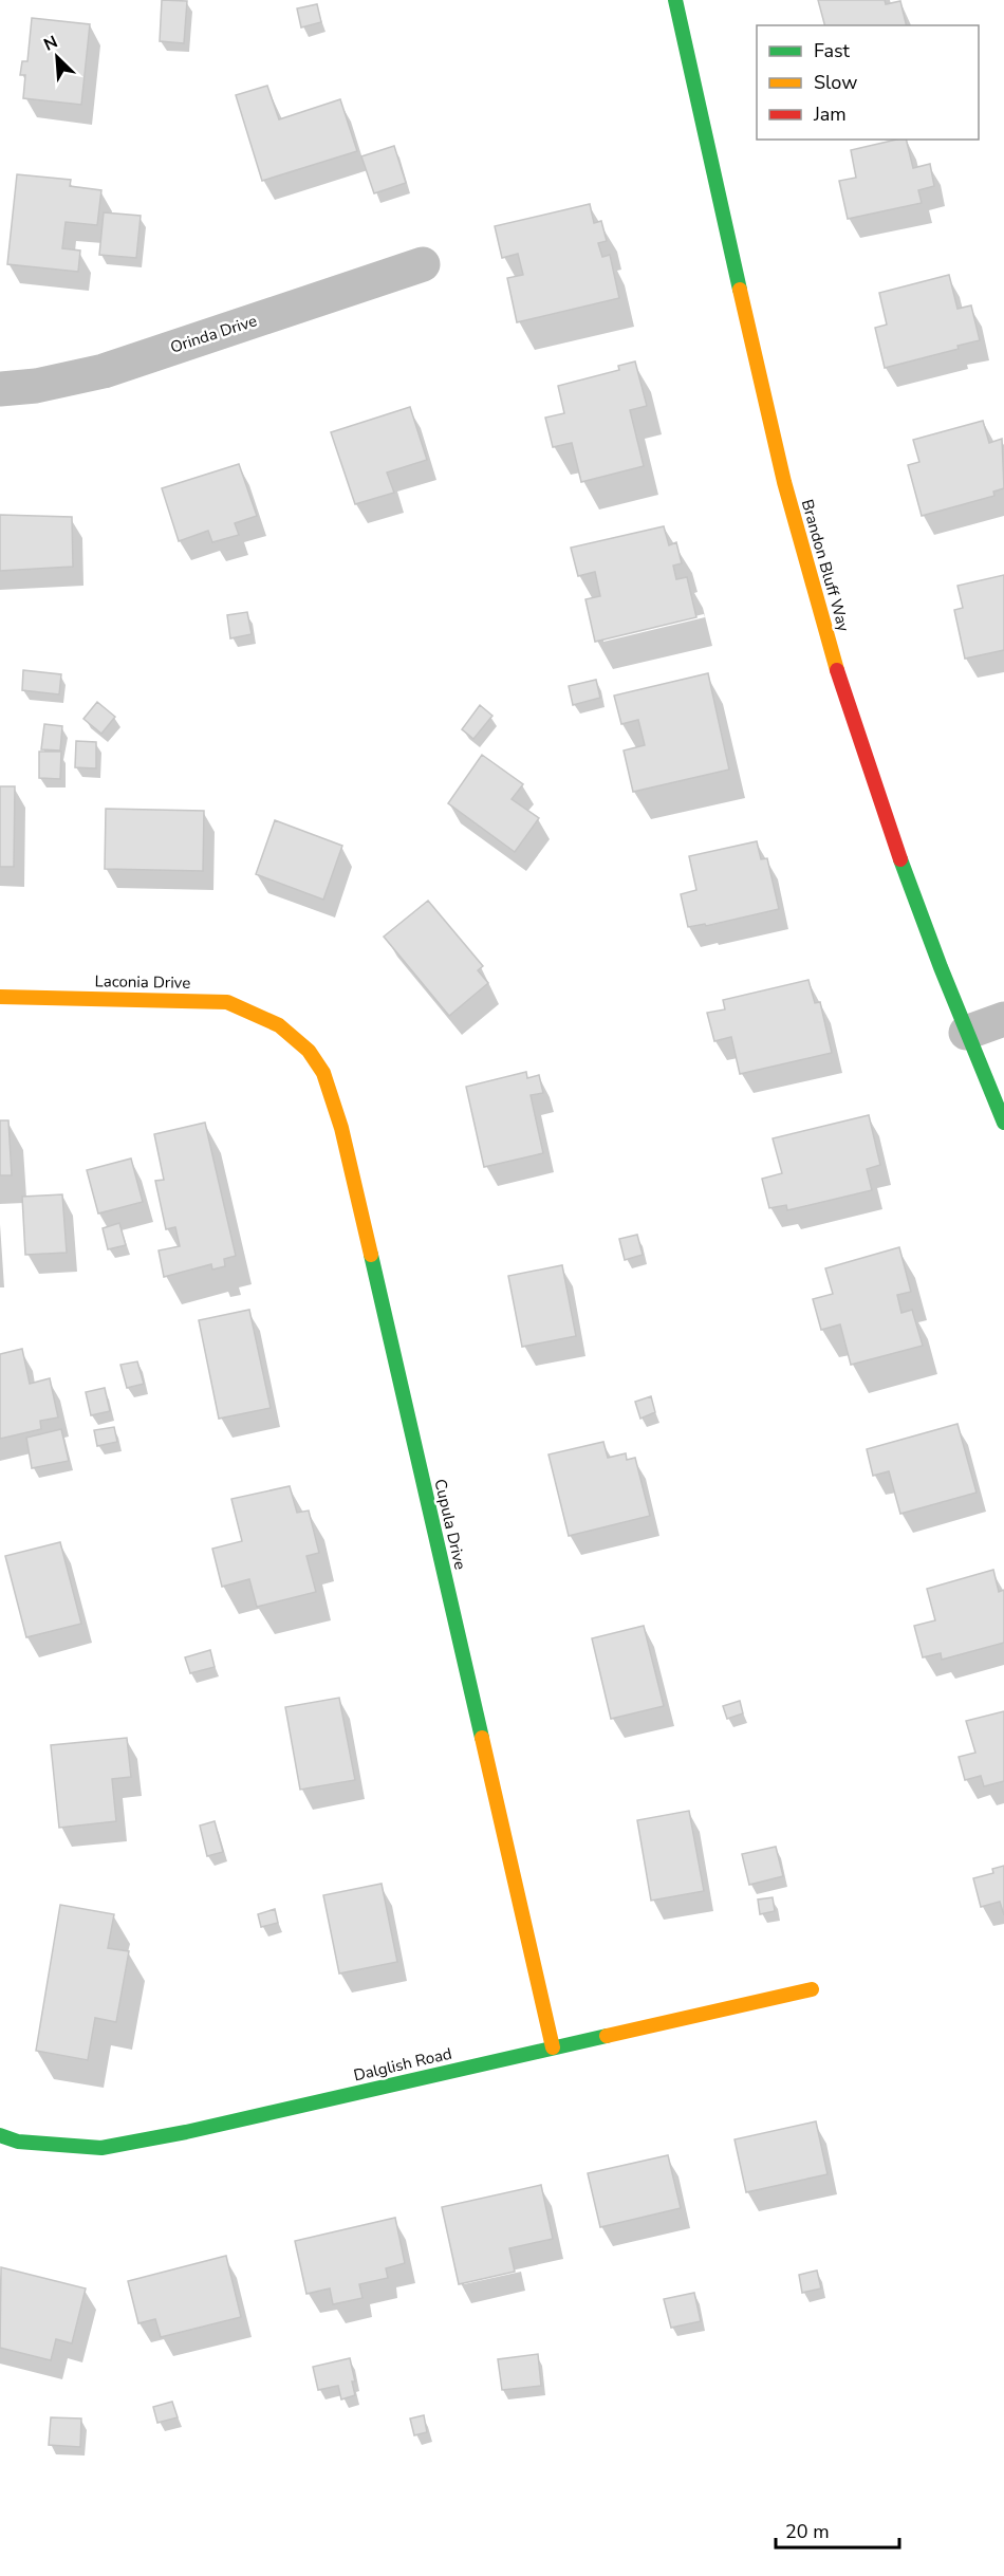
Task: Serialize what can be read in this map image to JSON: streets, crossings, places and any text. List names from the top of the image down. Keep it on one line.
{"streets":{"street":["Orinda Drive","Brandon Bluff Way","Laconia Drive","Cupula Drive","Dalglish Road"]},"crossings":[["Laconia Drive","Cupula Drive"],["Cupula Drive","Dalglish Road"]],"legend":["Fast","Slow","Jam"],"scale_bar":"20 m","north":"top left"}
